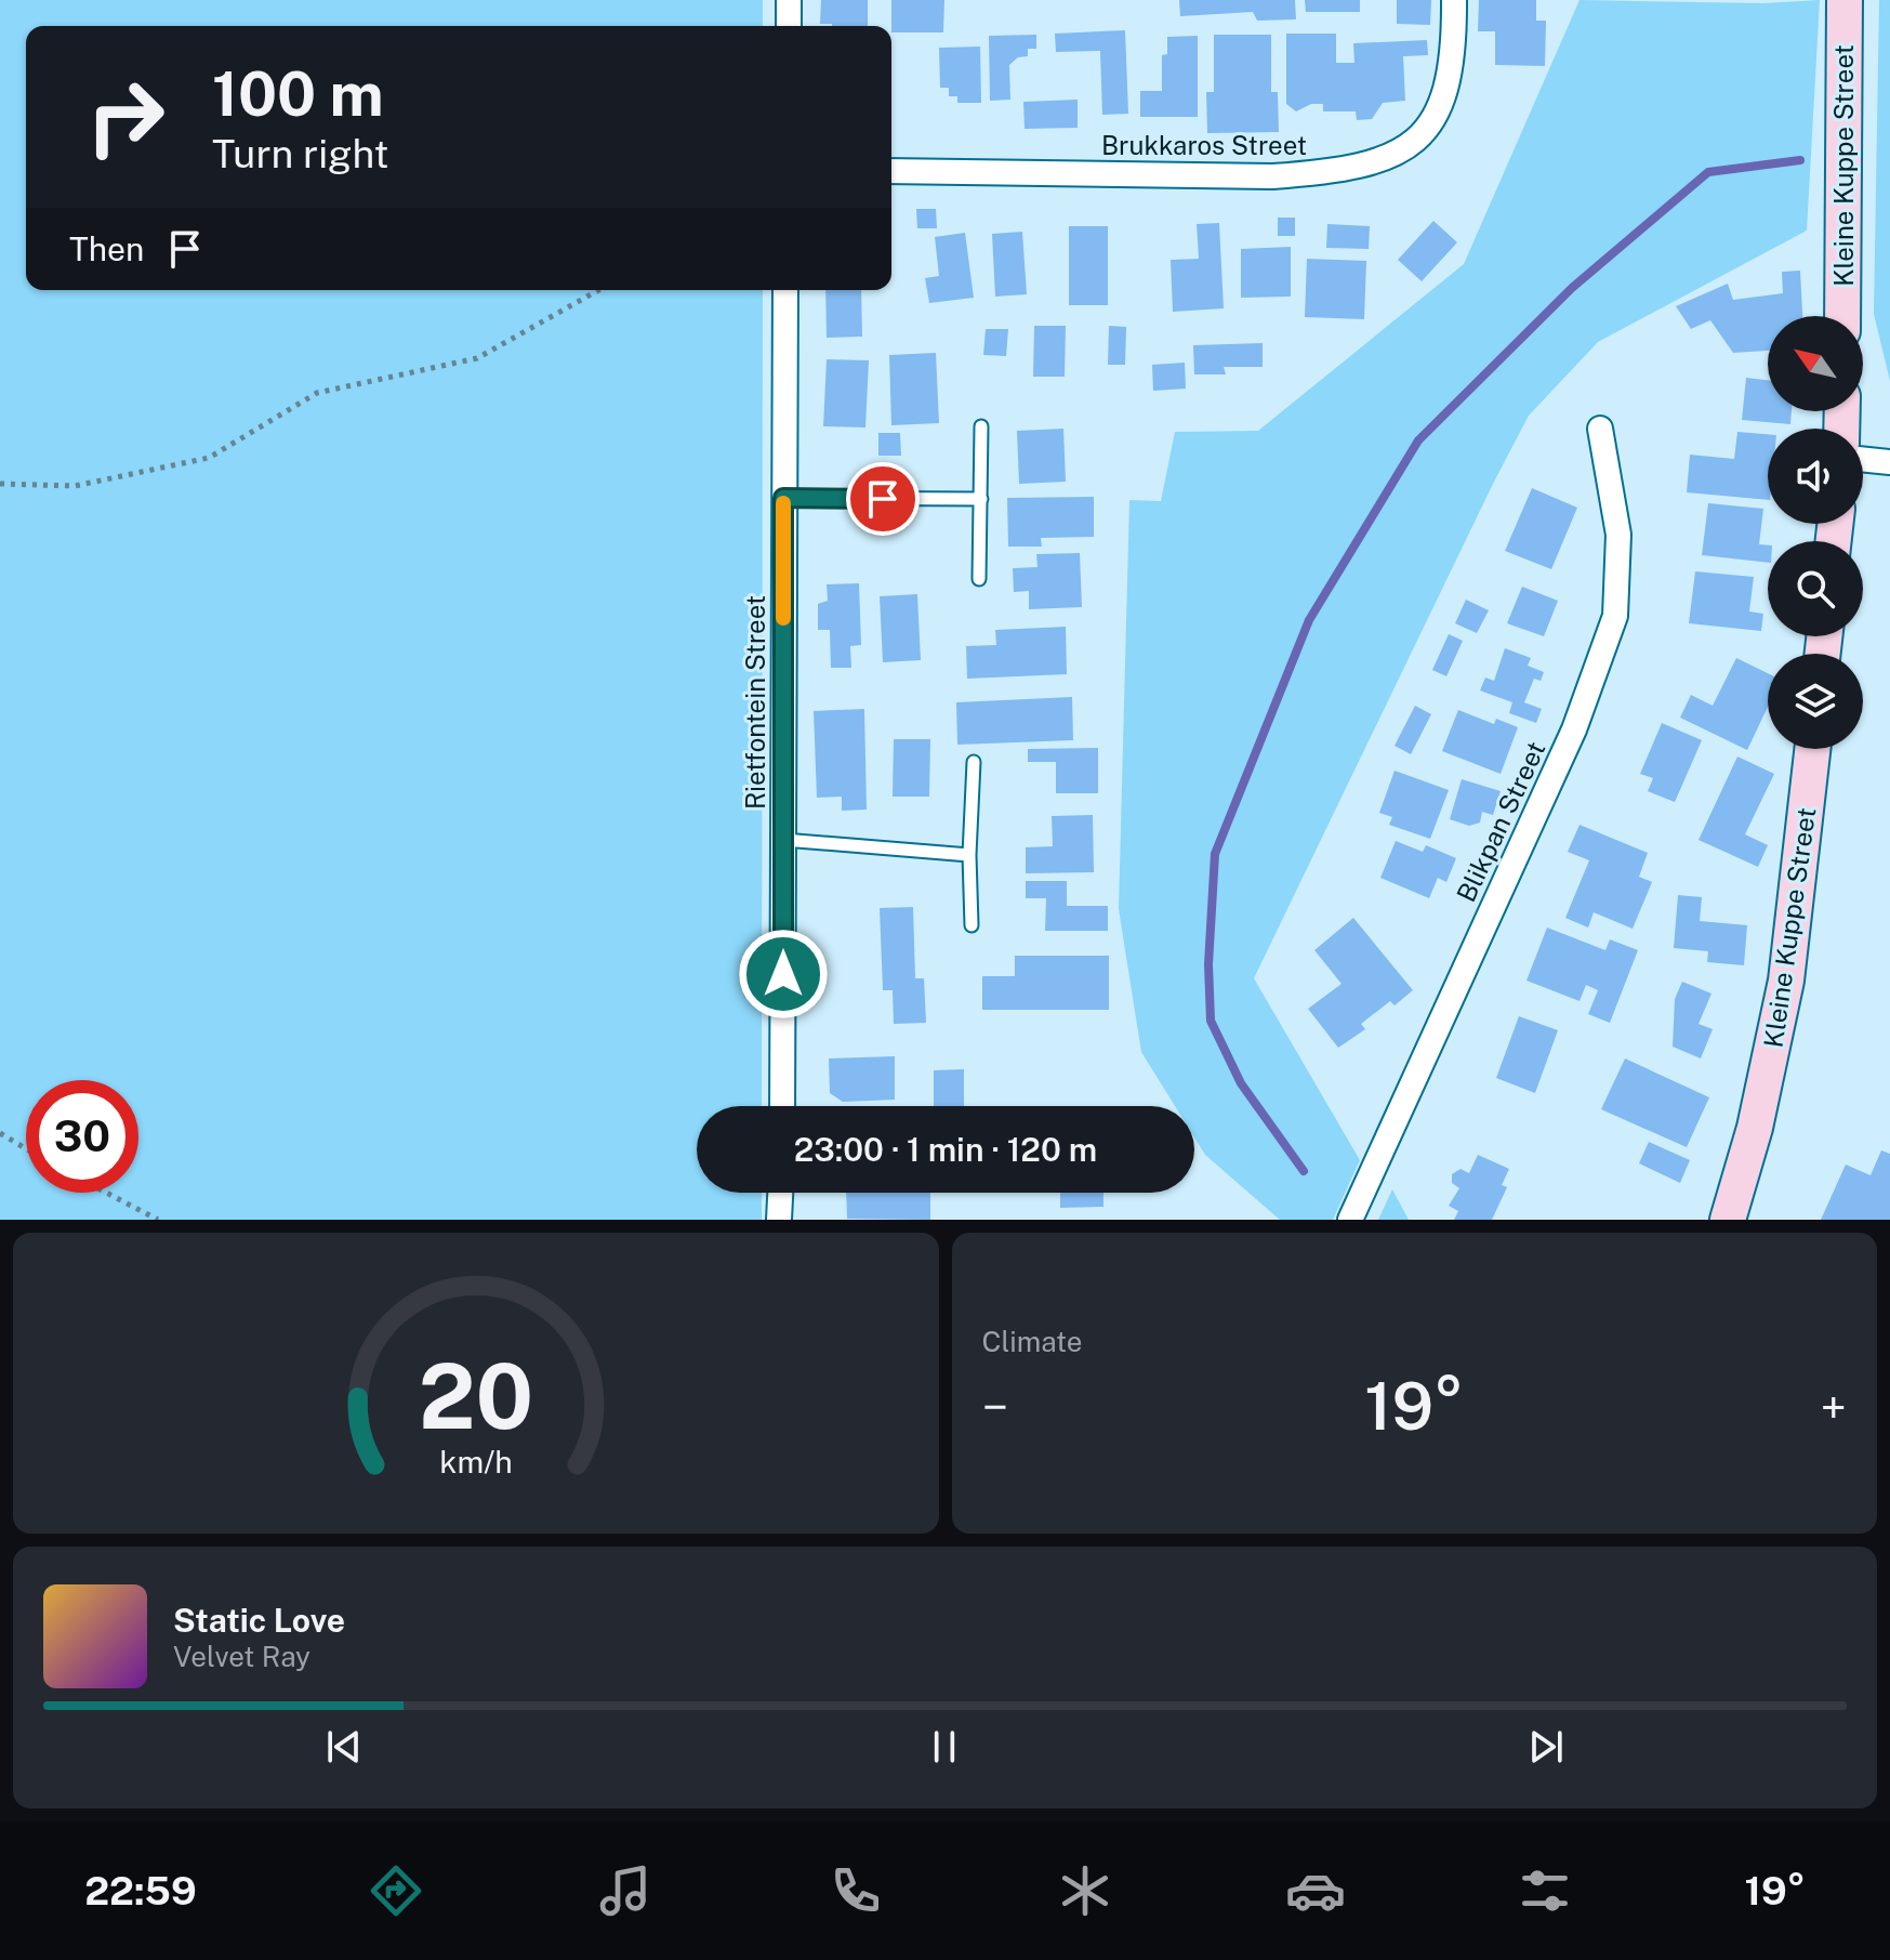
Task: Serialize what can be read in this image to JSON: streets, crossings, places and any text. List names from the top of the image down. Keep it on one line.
{"streets":{"street":["Brukkaros Street","Kleine Kuppe Street","Rietfontein Street","Blikpan Street"]},"north":"top left","page":{"turn":["100 m","Turn right"],"then":"Then","limit":"30","trip":"23:00 · 1 min · 120 m","tile":"Climate","heat":["−","19°","+"],"song":["Static Love","Velvet Ray"],"tabs":["22:59","19°"],"gauge":["20","km/h"]}}
